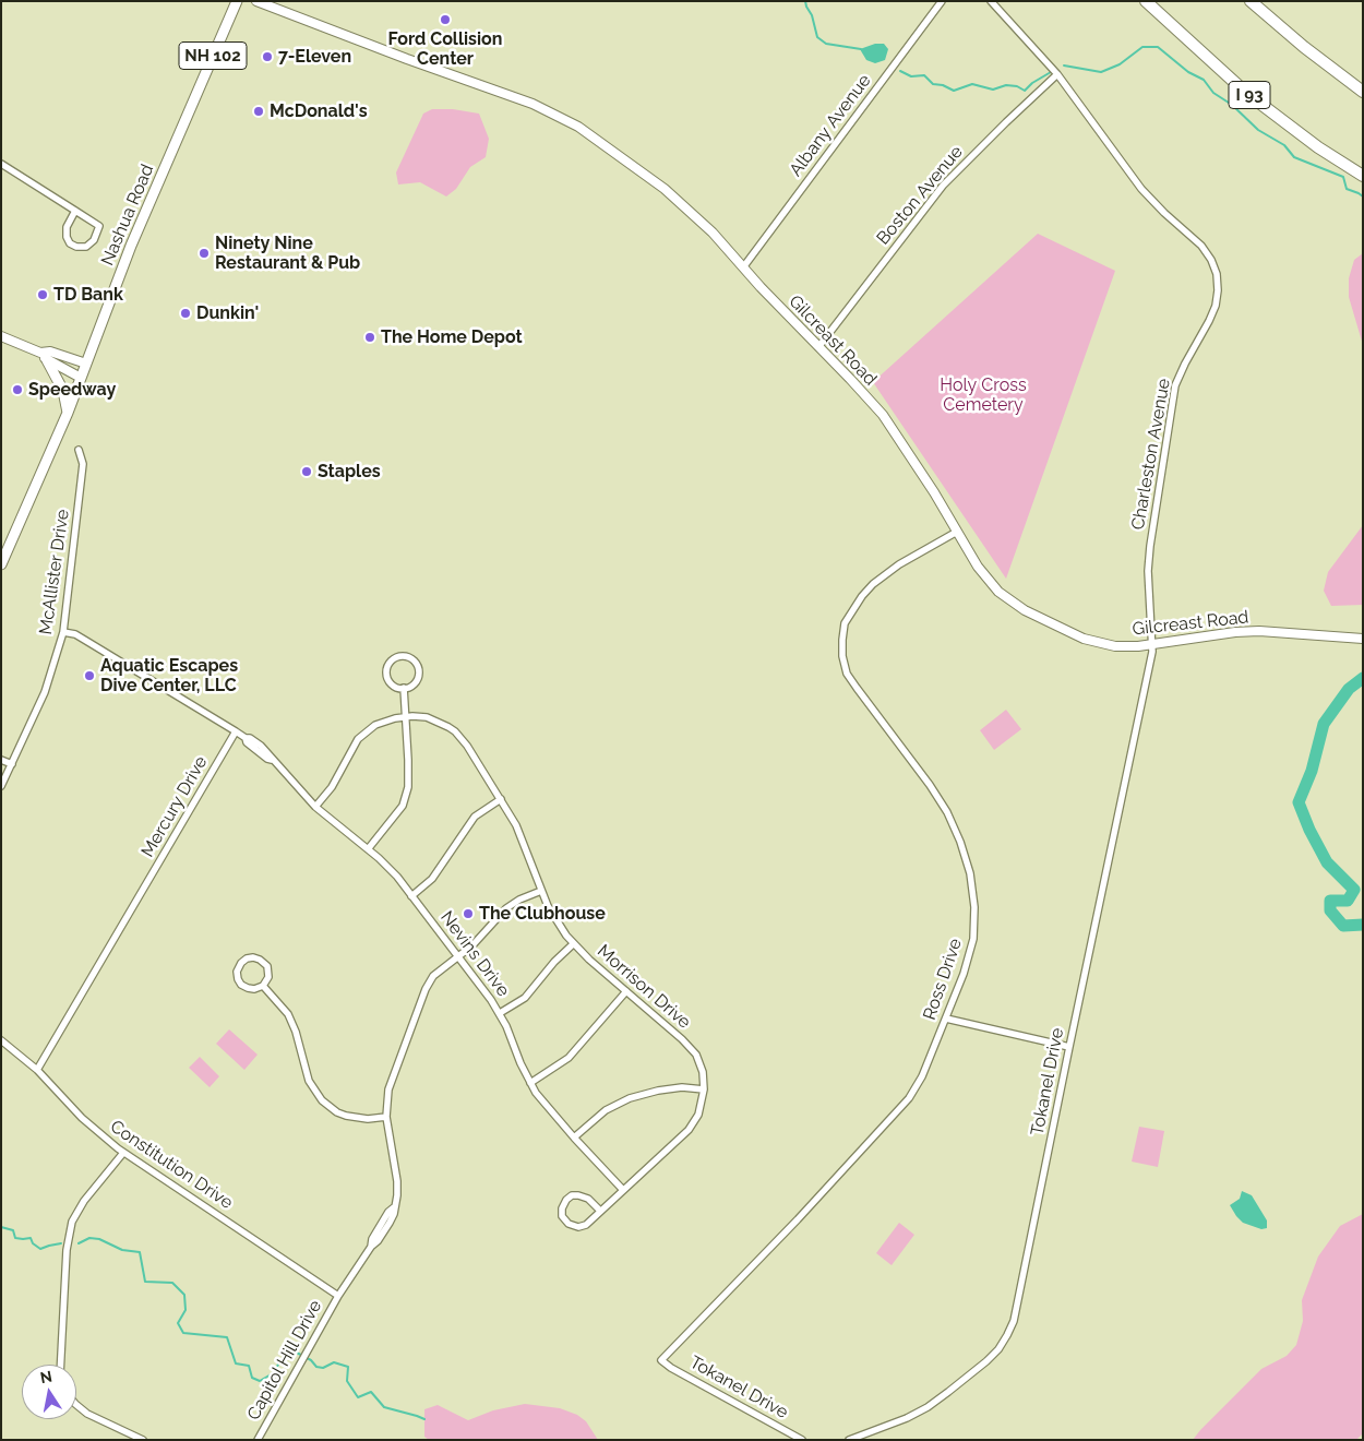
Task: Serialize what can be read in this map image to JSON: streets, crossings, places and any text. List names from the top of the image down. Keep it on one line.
{"streets":{"highway":["I 93"],"main road":["NH 102","Nashua Road"],"street":["Albany Avenue","Boston Avenue","Gilcreast Road","Charleston Avenue","McAllister Drive","Mercury Drive","Nevins Drive","Ross Drive","Morrison Drive","Tokanel Drive","Constitution Drive","Capitol Hill Drive"]},"crossings":[["Albany Avenue","Gilcreast Road"],["Boston Avenue","Gilcreast Road"],["Boston Avenue","Charleston Avenue"],["Gilcreast Road","Charleston Avenue"],["Gilcreast Road","Ross Drive"],["Gilcreast Road","Tokanel Drive"],["Charleston Avenue","Tokanel Drive"],["Mercury Drive","Nevins Drive"],["Mercury Drive","Constitution Drive"],["Nevins Drive","Morrison Drive"],["Nevins Drive","Capitol Hill Drive"],["Ross Drive","Tokanel Drive"],["Morrison Drive","Capitol Hill Drive"],["Constitution Drive","Capitol Hill Drive"]],"parks":["Holy Cross Cemetery"],"places":["Ford Collision Center","7-Eleven","McDonald's","Ninety Nine Restaurant & Pub","TD Bank","Dunkin'","The Home Depot","Speedway","Staples","Aquatic Escapes Dive Center, LLC","The Clubhouse"],"north":"top"}
